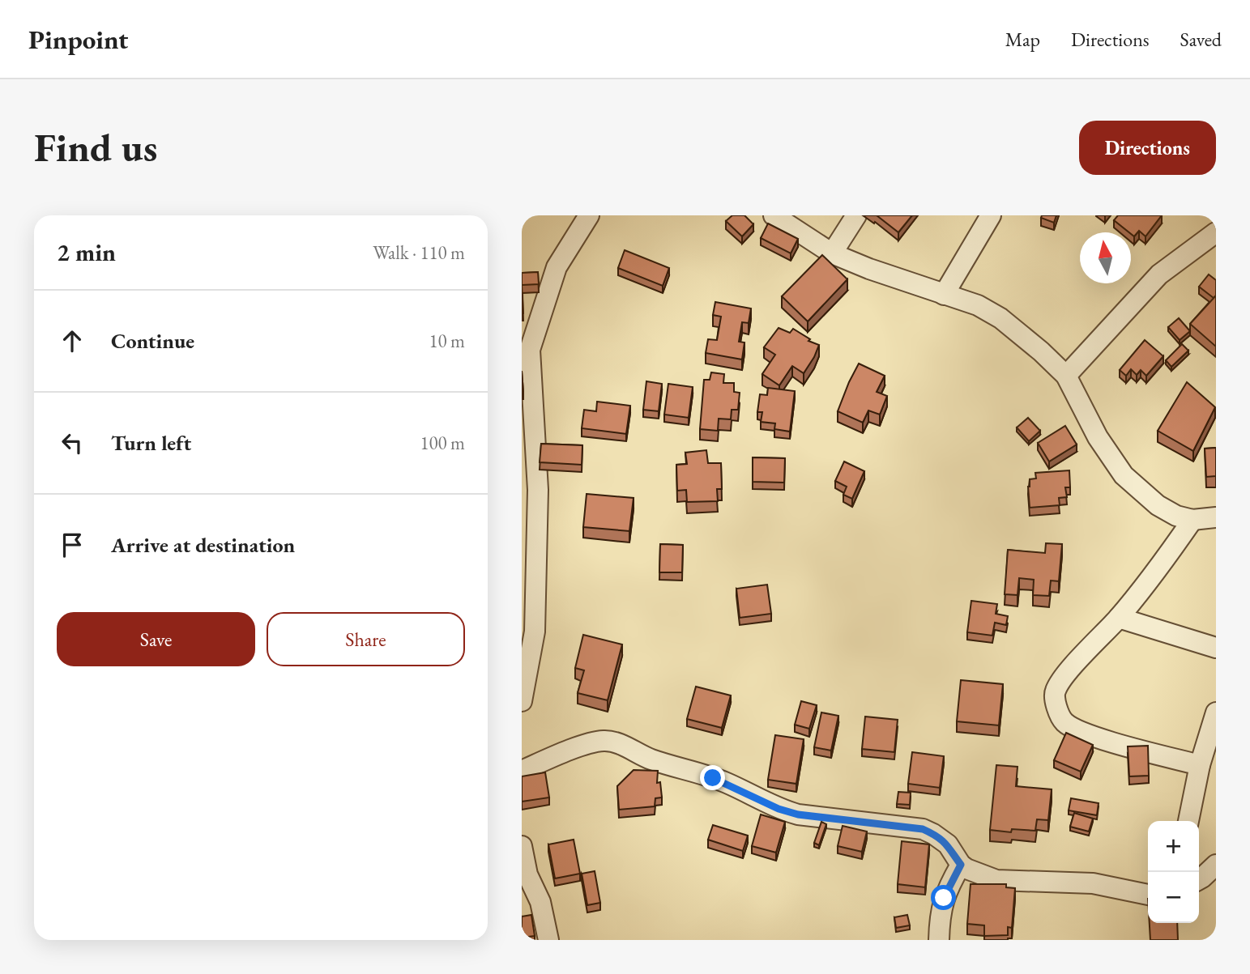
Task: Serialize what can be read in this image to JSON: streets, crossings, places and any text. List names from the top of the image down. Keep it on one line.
{"north":"top","page":{"header":"Pinpoint","nav":["Map","Directions","Saved"],"buttons":["Directions",["Save","Share"]],"title":"Find us","heading":["2 min","Walk · 110 m"],"list":[["Continue","10 m"],["Turn left","100 m"],"Arrive at destination"],"map_buttons":["+","−"]}}
